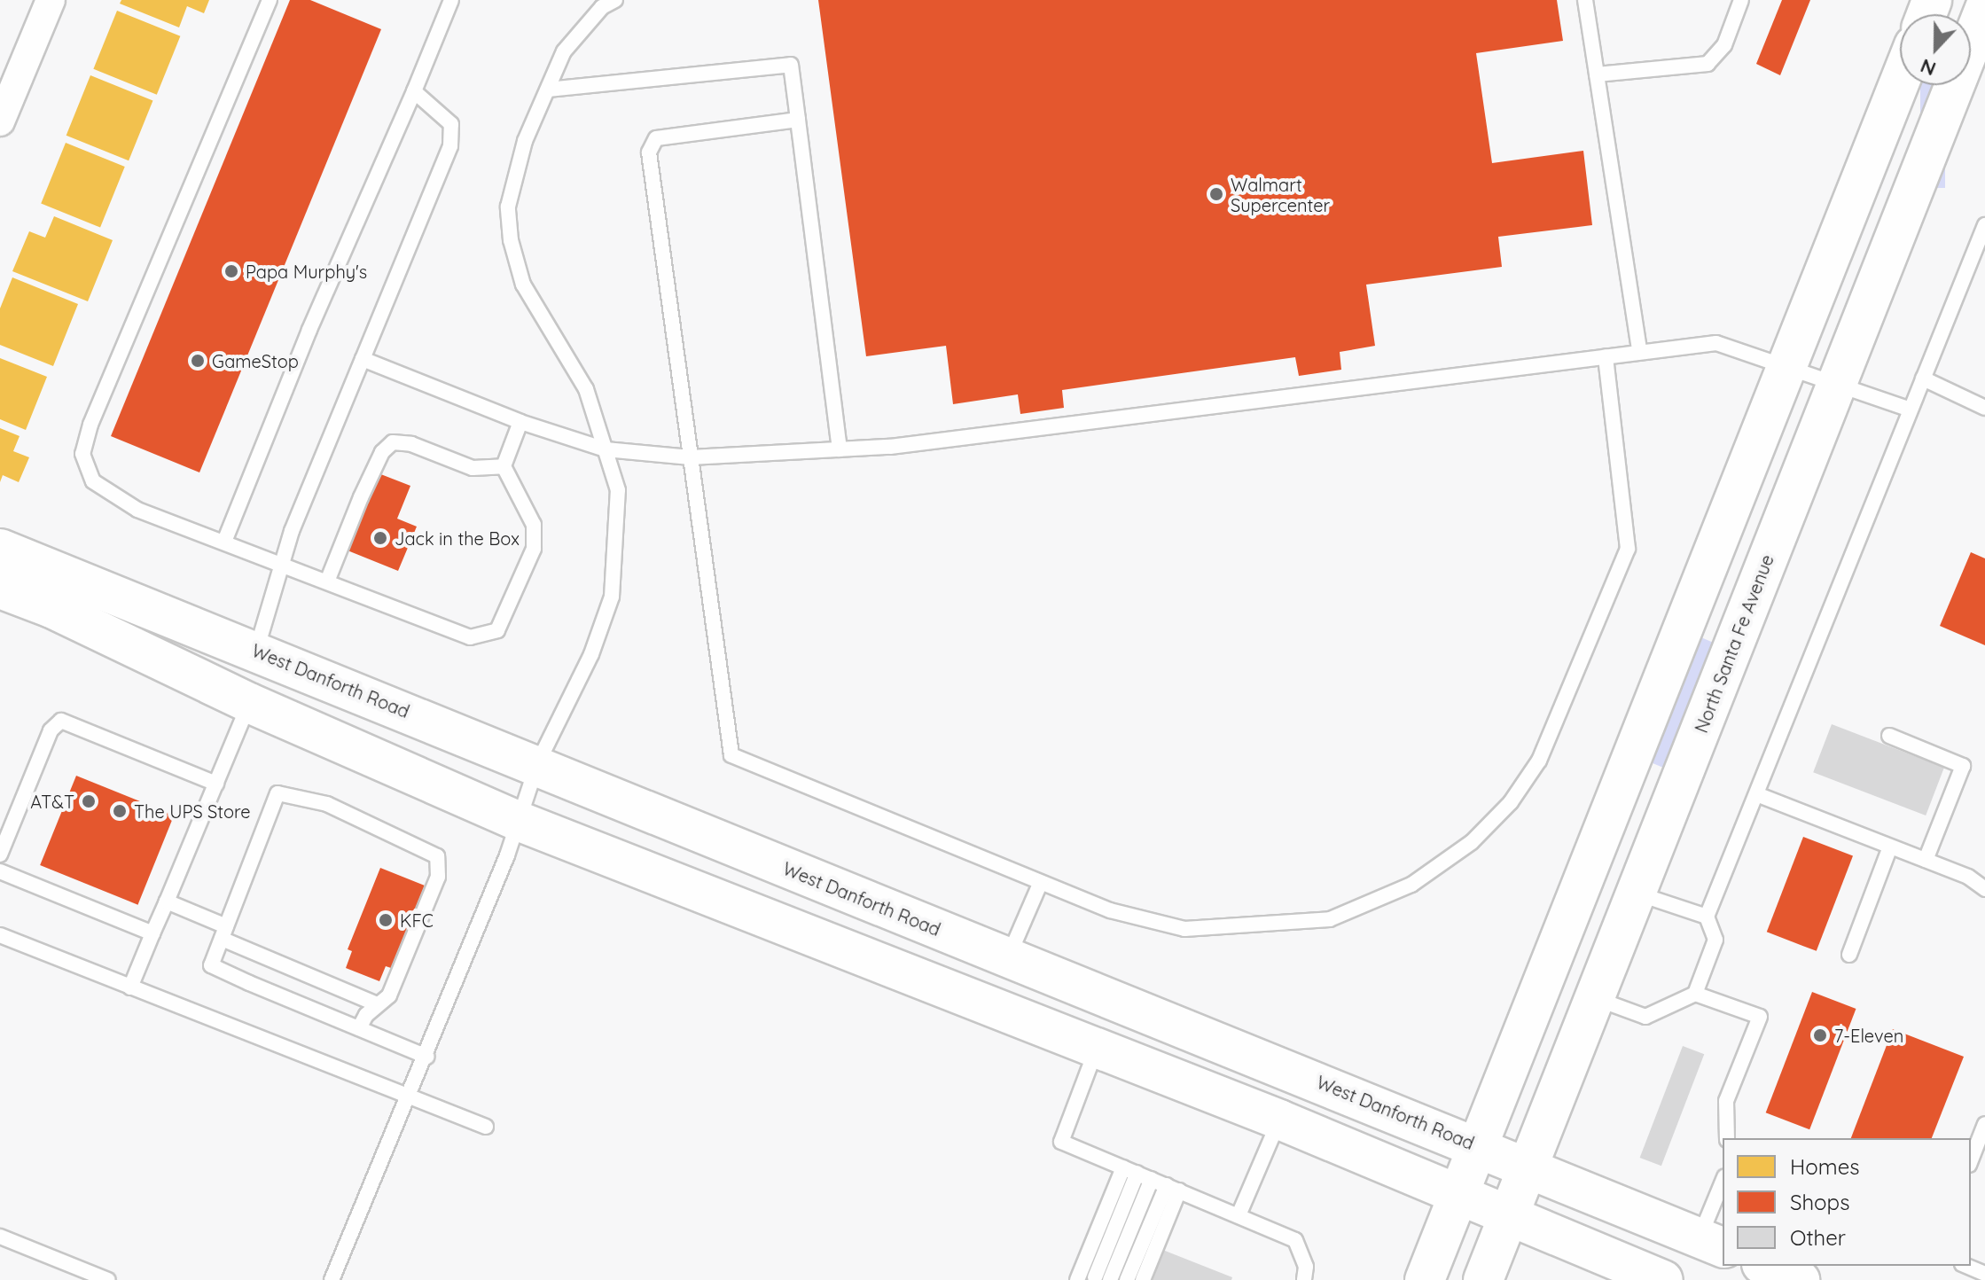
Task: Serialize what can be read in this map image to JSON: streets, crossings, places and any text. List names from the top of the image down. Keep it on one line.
{"streets":{"main road":["North Santa Fe Avenue","West Danforth Road"]},"crossings":[["North Santa Fe Avenue","West Danforth Road"]],"places":["Walmart Supercenter","Papa Murphy's","GameStop","Jack in the Box","AT&T","The UPS Store","KFC","7-Eleven"],"legend":["Homes","Shops","Other"],"north":"bottom"}
